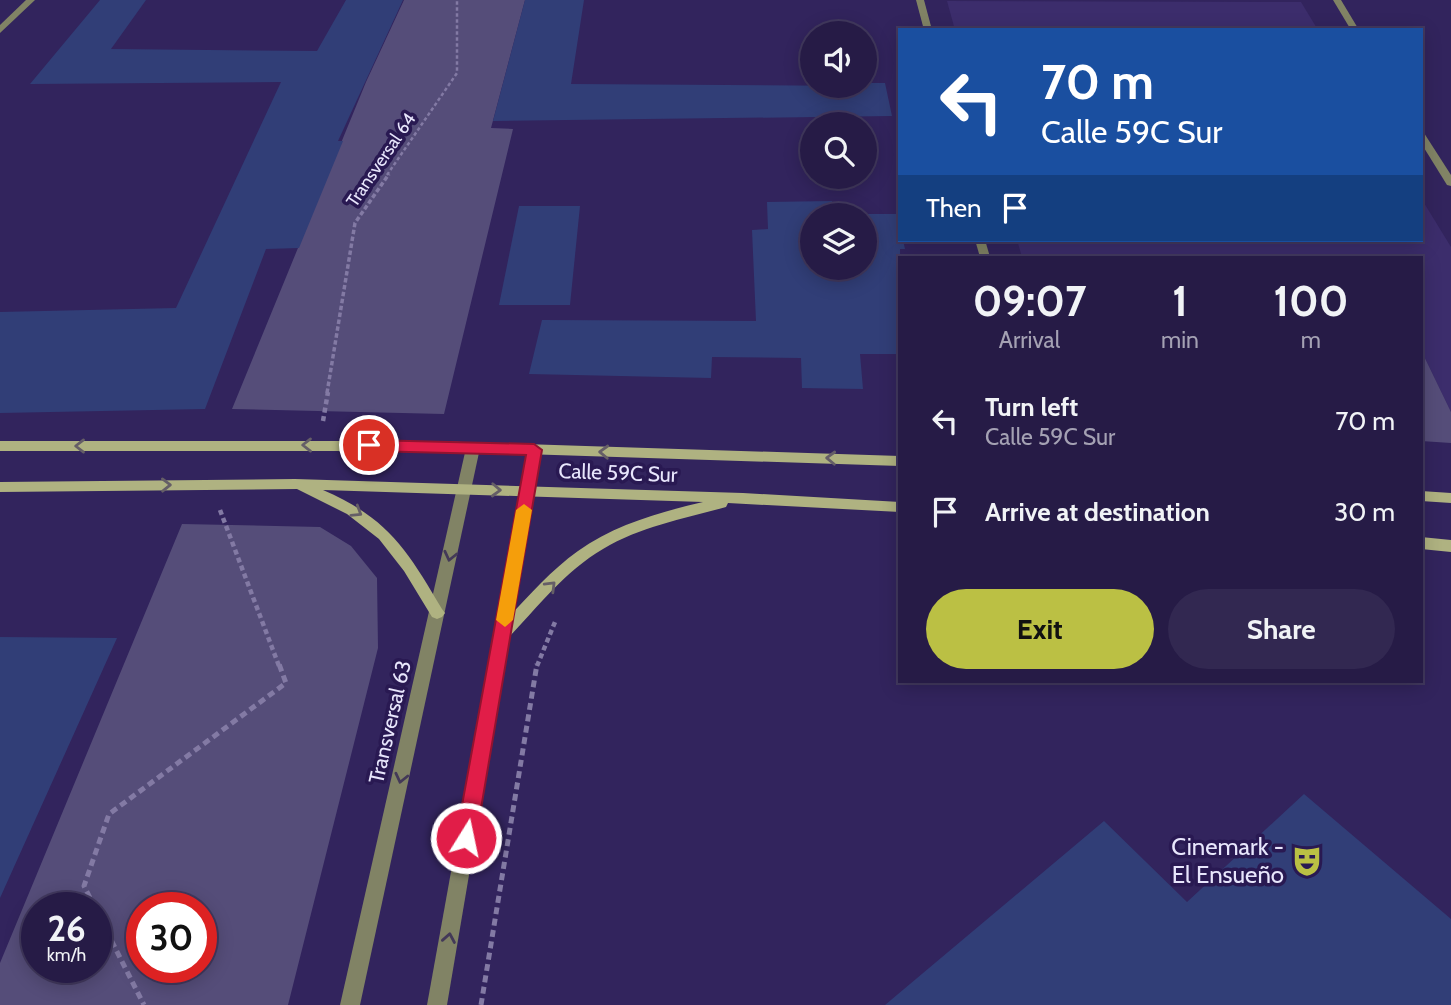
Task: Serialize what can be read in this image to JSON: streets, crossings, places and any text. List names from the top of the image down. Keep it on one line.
{"streets":{"street":["Calle 59C Sur","Transversal 63"],"path":["Transversal 64"]},"crossings":[["Calle 59C Sur","Transversal 63"]],"places":{"theatre":["Cinemark - El Ensueño"]},"page":{"turn":["70 m","Calle 59C Sur"],"then":"Then","eta":["09:07","Arrival","1","min","100","m"],"list":[{"name":"Turn left","note":"Calle 59C Sur","value":"70 m"},{"name":"Arrive at destination","value":"30 m"}],"buttons":["Exit","Share"],"speed":"26 km/h","limit":"30"}}
